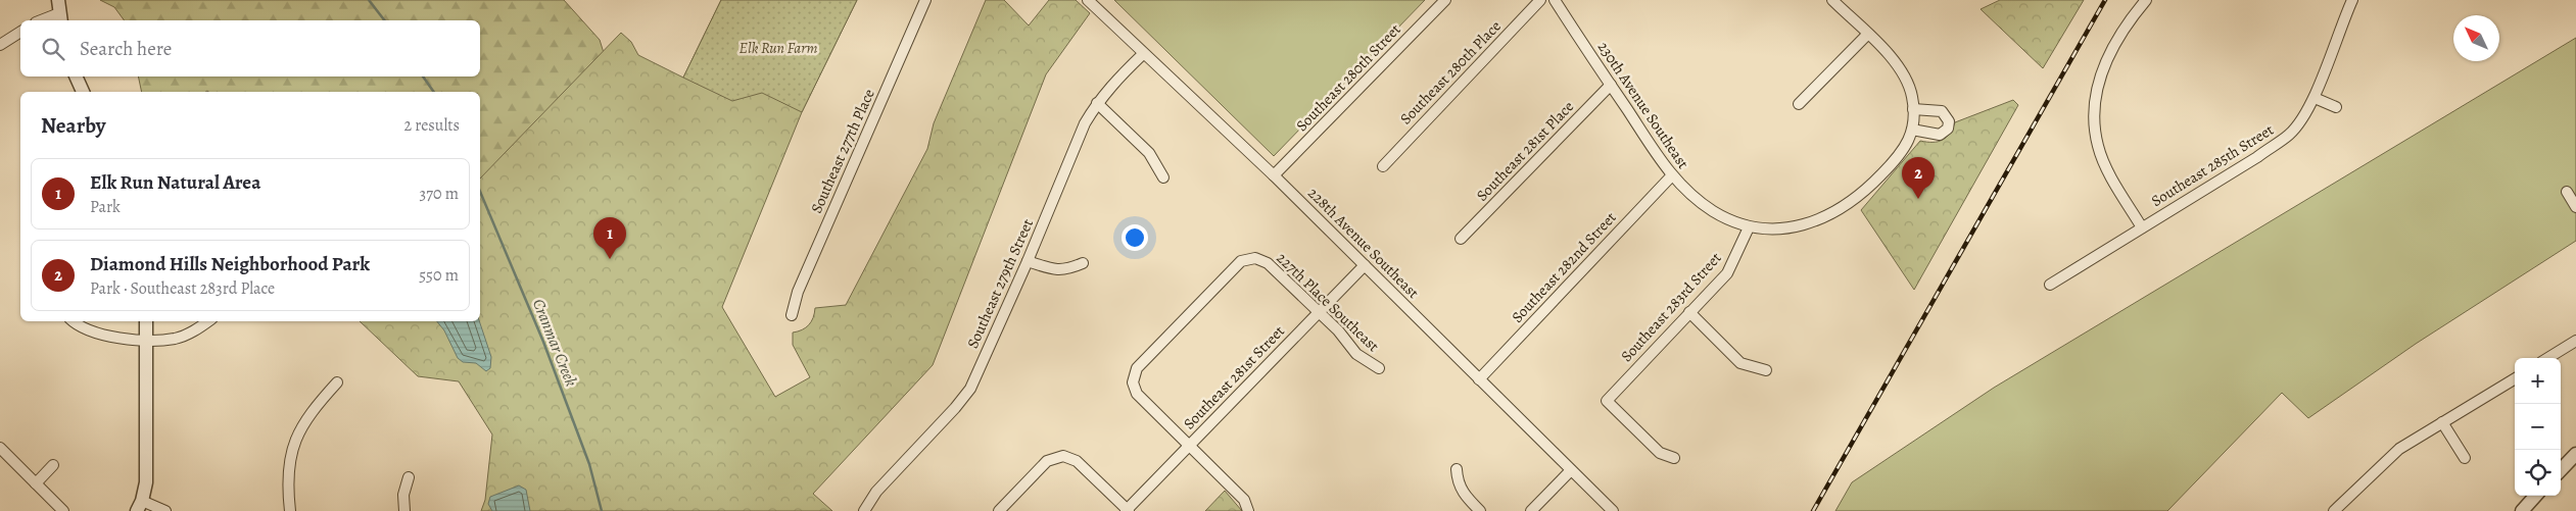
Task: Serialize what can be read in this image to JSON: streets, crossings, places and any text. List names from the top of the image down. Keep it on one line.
{"streets":{"street":["Southeast 280th Place","Southeast 280th Street","230th Avenue Southeast","Southeast 277th Place","Southeast 281st Place","Southeast 285th Street","228th Avenue Southeast","Southeast 282nd Street","Southeast 279th Street","227th Place Southeast","Southeast 283rd Street","Southeast 281st Street"]},"crossings":[["Southeast 280th Street","228th Avenue Southeast"],["230th Avenue Southeast","Southeast 281st Place"],["230th Avenue Southeast","Southeast 282nd Street"],["230th Avenue Southeast","Southeast 283rd Street"],["228th Avenue Southeast","Southeast 282nd Street"],["228th Avenue Southeast","Southeast 279th Street"],["228th Avenue Southeast","Southeast 281st Street"],["227th Place Southeast","Southeast 281st Street"]],"water":["Cranmar Creek"],"parks":["Elk Run Farm"],"north":"top left","page":{"search":"Search here","heading":["Nearby","2 results"],"pins":["2","1"],"list":[{"mark":"1","name":"Elk Run Natural Area","note":"Park","value":"370 m"},{"mark":"2","name":"Diamond Hills Neighborhood Park","note":"Park · Southeast 283rd Place","value":"550 m"}],"map_buttons":["+","−"]}}
